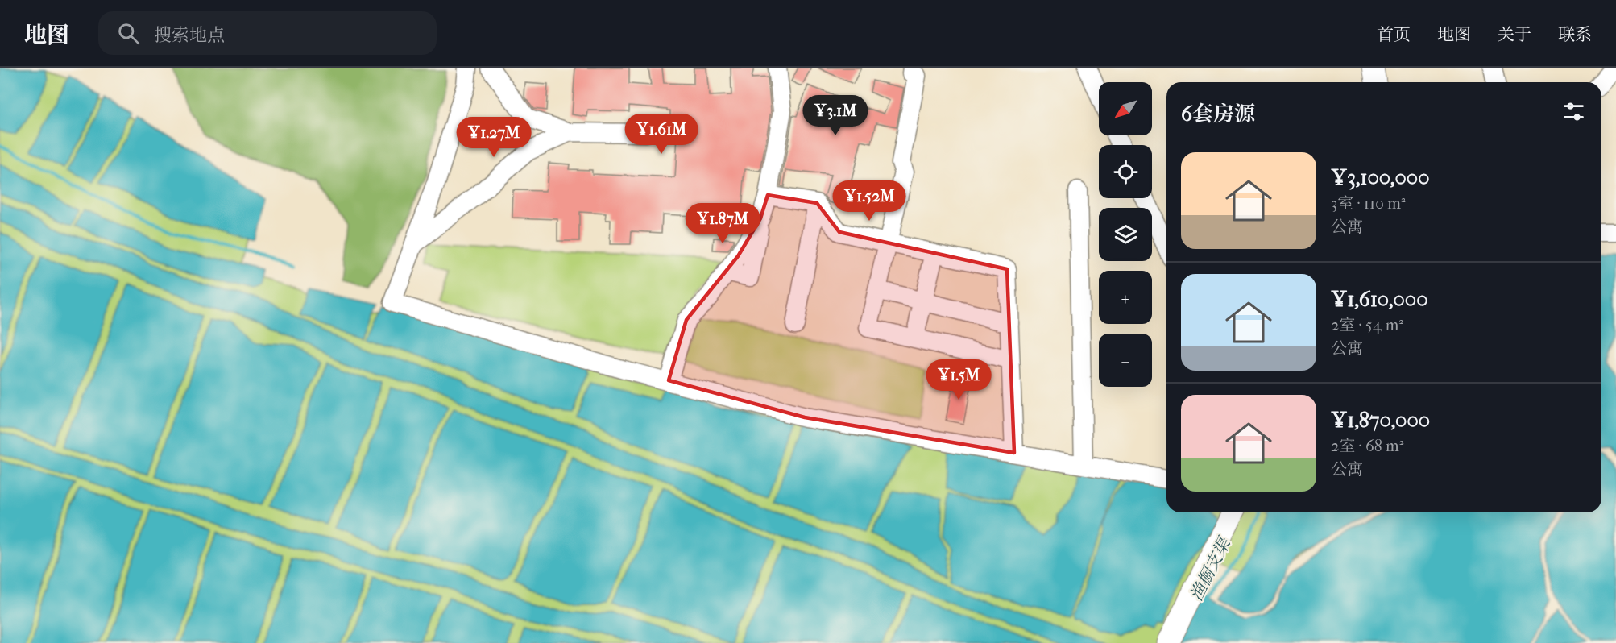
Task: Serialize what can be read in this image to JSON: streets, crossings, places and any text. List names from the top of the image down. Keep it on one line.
{"water":["渔橱支渠"],"north":"bottom left","page":{"header":"地图","search":"搜索地点","nav":["首页","地图","关于","联系"],"map_buttons":["+","−"],"heading":"6套房源","price":["¥3.1M","¥1.61M","¥1.27M","¥1.52M","¥1.87M","¥1.5M"],"list":[{"name":"¥3,100,000","note":"3室 · 110 m² · 公寓"},{"name":"¥1,610,000","note":"2室 · 54 m² · 公寓"},{"name":"¥1,870,000","note":"2室 · 68 m² · 公寓"}]}}
